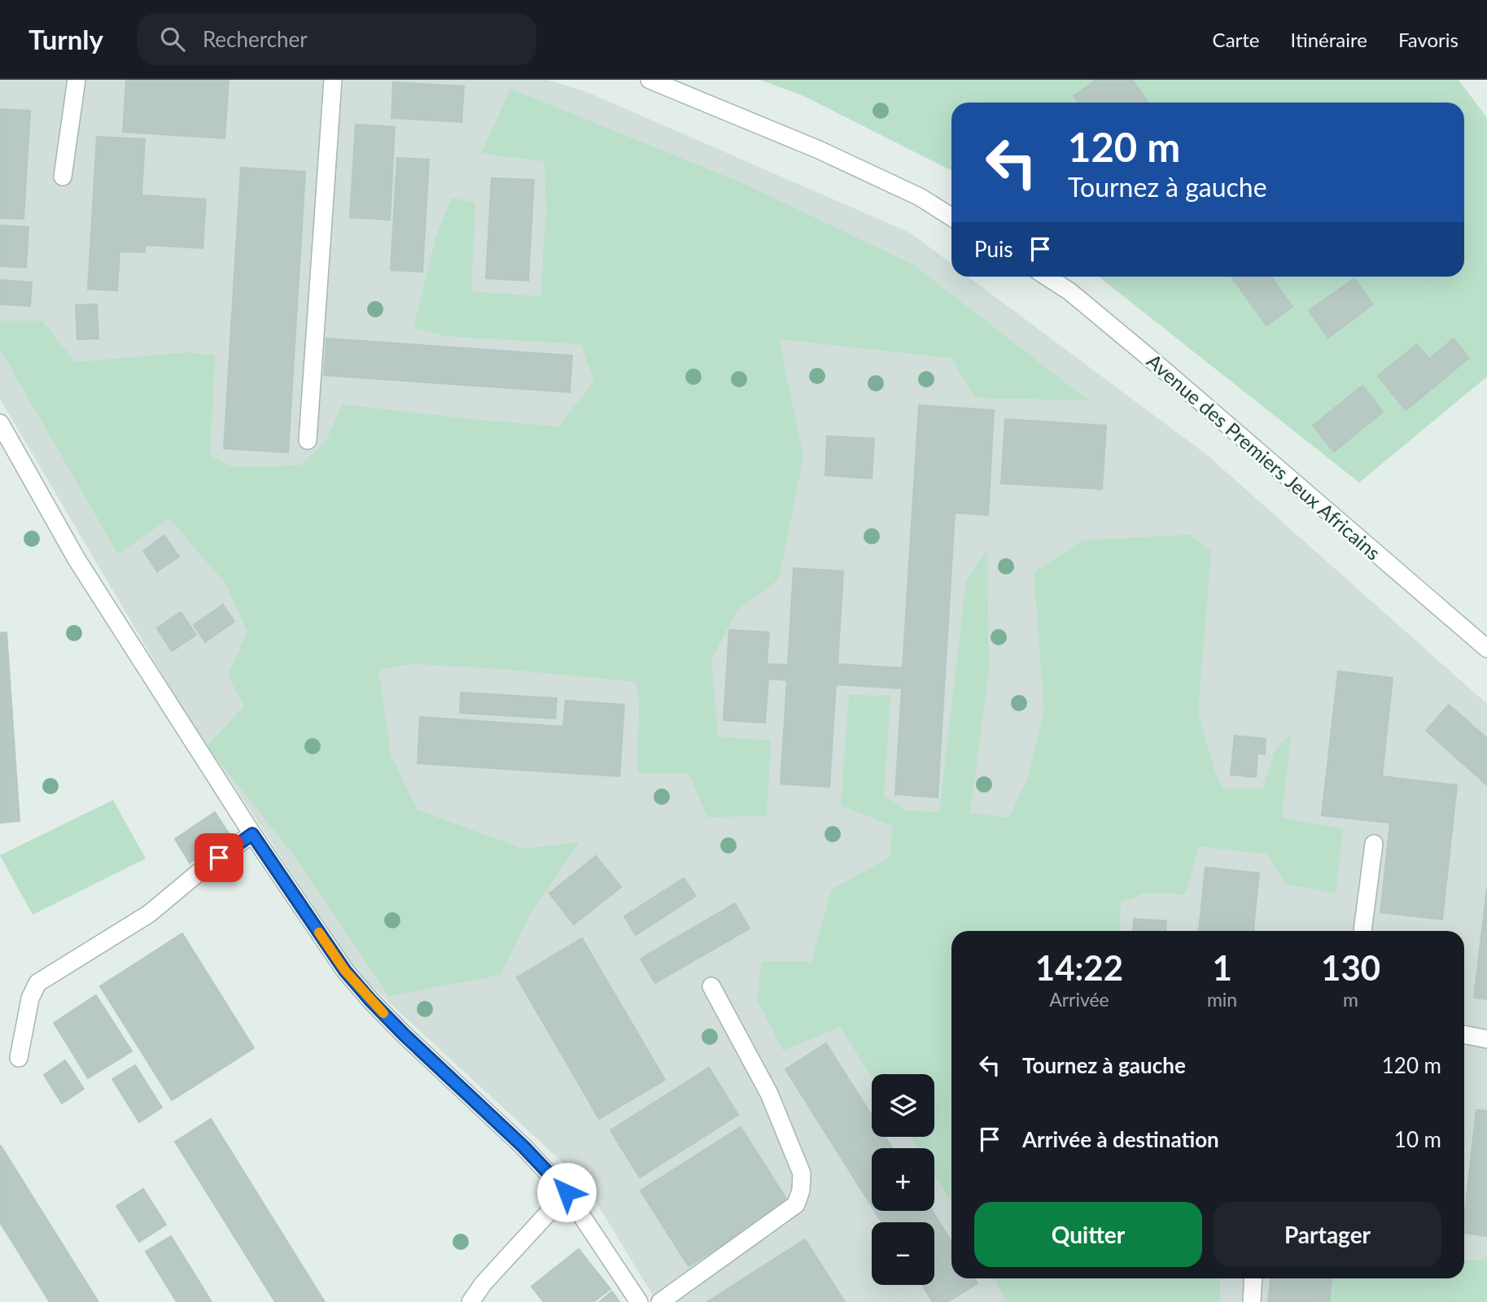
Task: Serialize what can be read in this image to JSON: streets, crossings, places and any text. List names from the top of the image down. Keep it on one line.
{"streets":{"street":["Avenue des Premiers Jeux Africains"]},"page":{"header":"Turnly","search":"Rechercher","nav":["Carte","Itinéraire","Favoris"],"turn":["120 m","Tournez à gauche"],"then":"Puis","eta":["14:22","Arrivée","1","min","130","m"],"list":[{"name":"Tournez à gauche","value":"120 m"},{"name":"Arrivée à destination","value":"10 m"}],"map_buttons":["+","−"],"buttons":["Quitter","Partager"]}}
